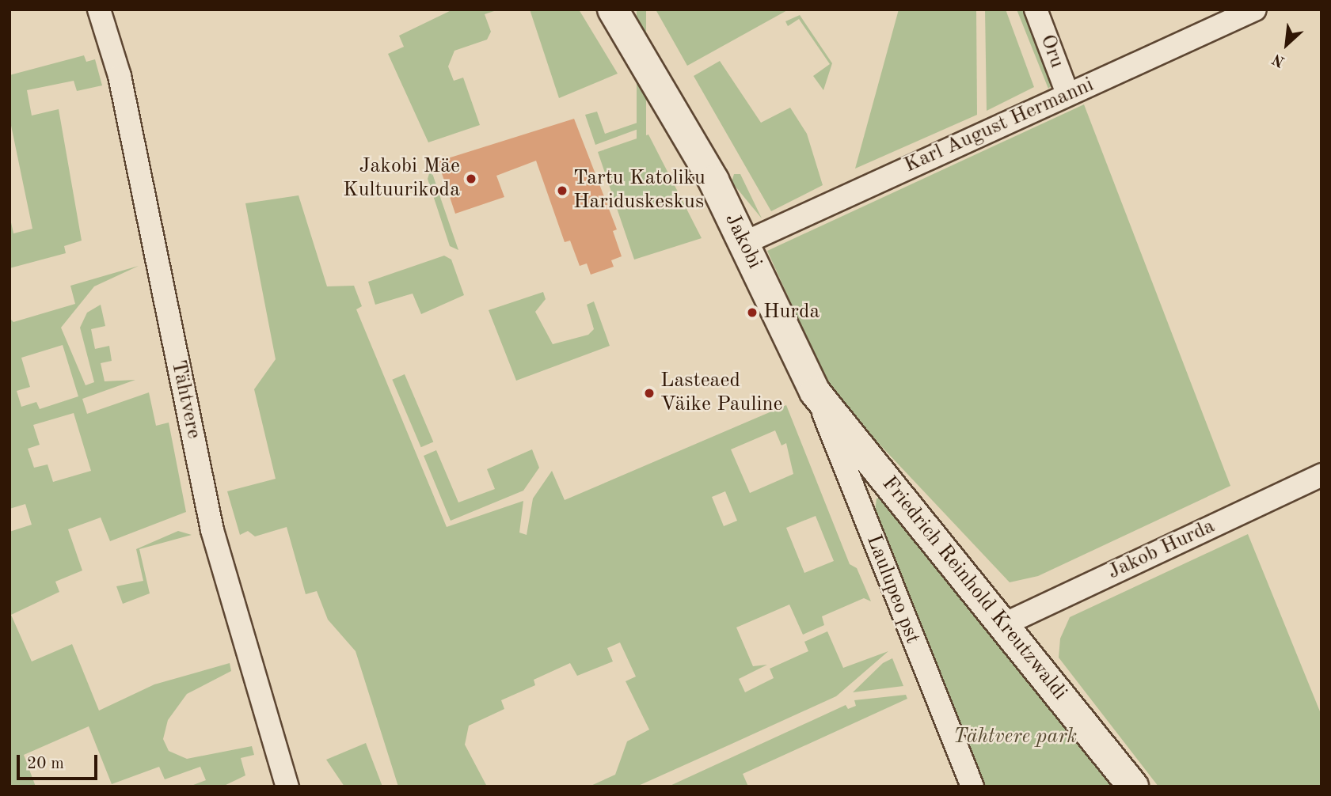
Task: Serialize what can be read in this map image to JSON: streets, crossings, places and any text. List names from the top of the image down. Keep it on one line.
{"streets":{"main road":["Jakobi","Friedrich Reinhold Kreutzwaldi"],"street":["Oru","Karl August Hermanni","Tähtvere","Jakob Hurda","Laulupeo pst"]},"crossings":[["Oru","Karl August Hermanni"],["Karl August Hermanni","Jakobi"],["Jakobi","Friedrich Reinhold Kreutzwaldi"],["Jakobi","Laulupeo pst"],["Jakob Hurda","Friedrich Reinhold Kreutzwaldi"],["Friedrich Reinhold Kreutzwaldi","Laulupeo pst"]],"parks":["Tähtvere park"],"places":["Jakobi Mäe Kultuurikoda","Tartu Katoliku Hariduskeskus","Hurda","Lasteaed Väike Pauline"],"scale_bar":"20 m","north":"bottom left"}
